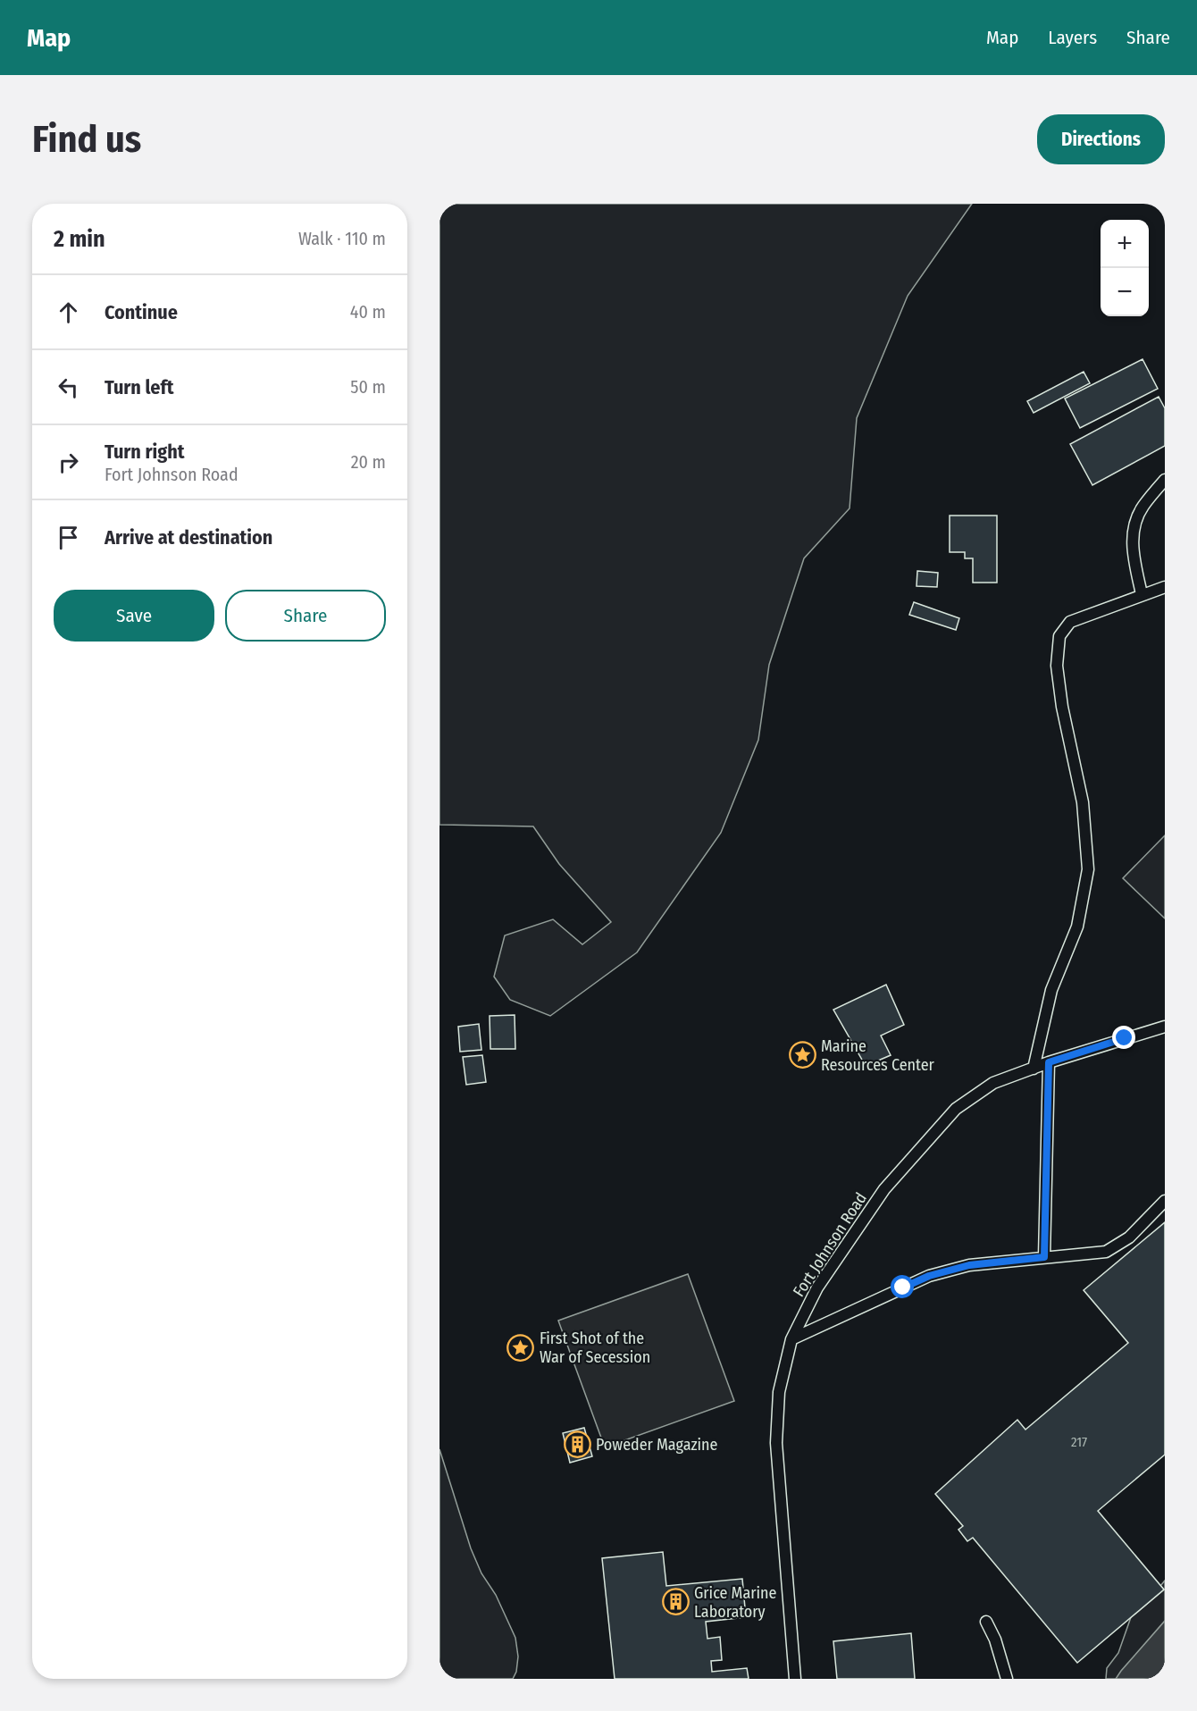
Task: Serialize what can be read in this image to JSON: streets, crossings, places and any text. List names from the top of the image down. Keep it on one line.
{"streets":{"lane":["Fort Johnson Road"]},"places":{"place":["Marine Resources Center","First Shot of the War of Secession"],"building":["Poweder Magazine","Grice Marine Laboratory"]},"house_numbers":["217"],"page":{"header":"Map","nav":["Map","Layers","Share"],"buttons":["Directions",["Save","Share"]],"title":"Find us","heading":["2 min","Walk · 110 m"],"map_buttons":["+","−"],"list":[["Continue","40 m"],["Turn left","50 m"],["Turn right","Fort Johnson Road","20 m"],"Arrive at destination"]}}
